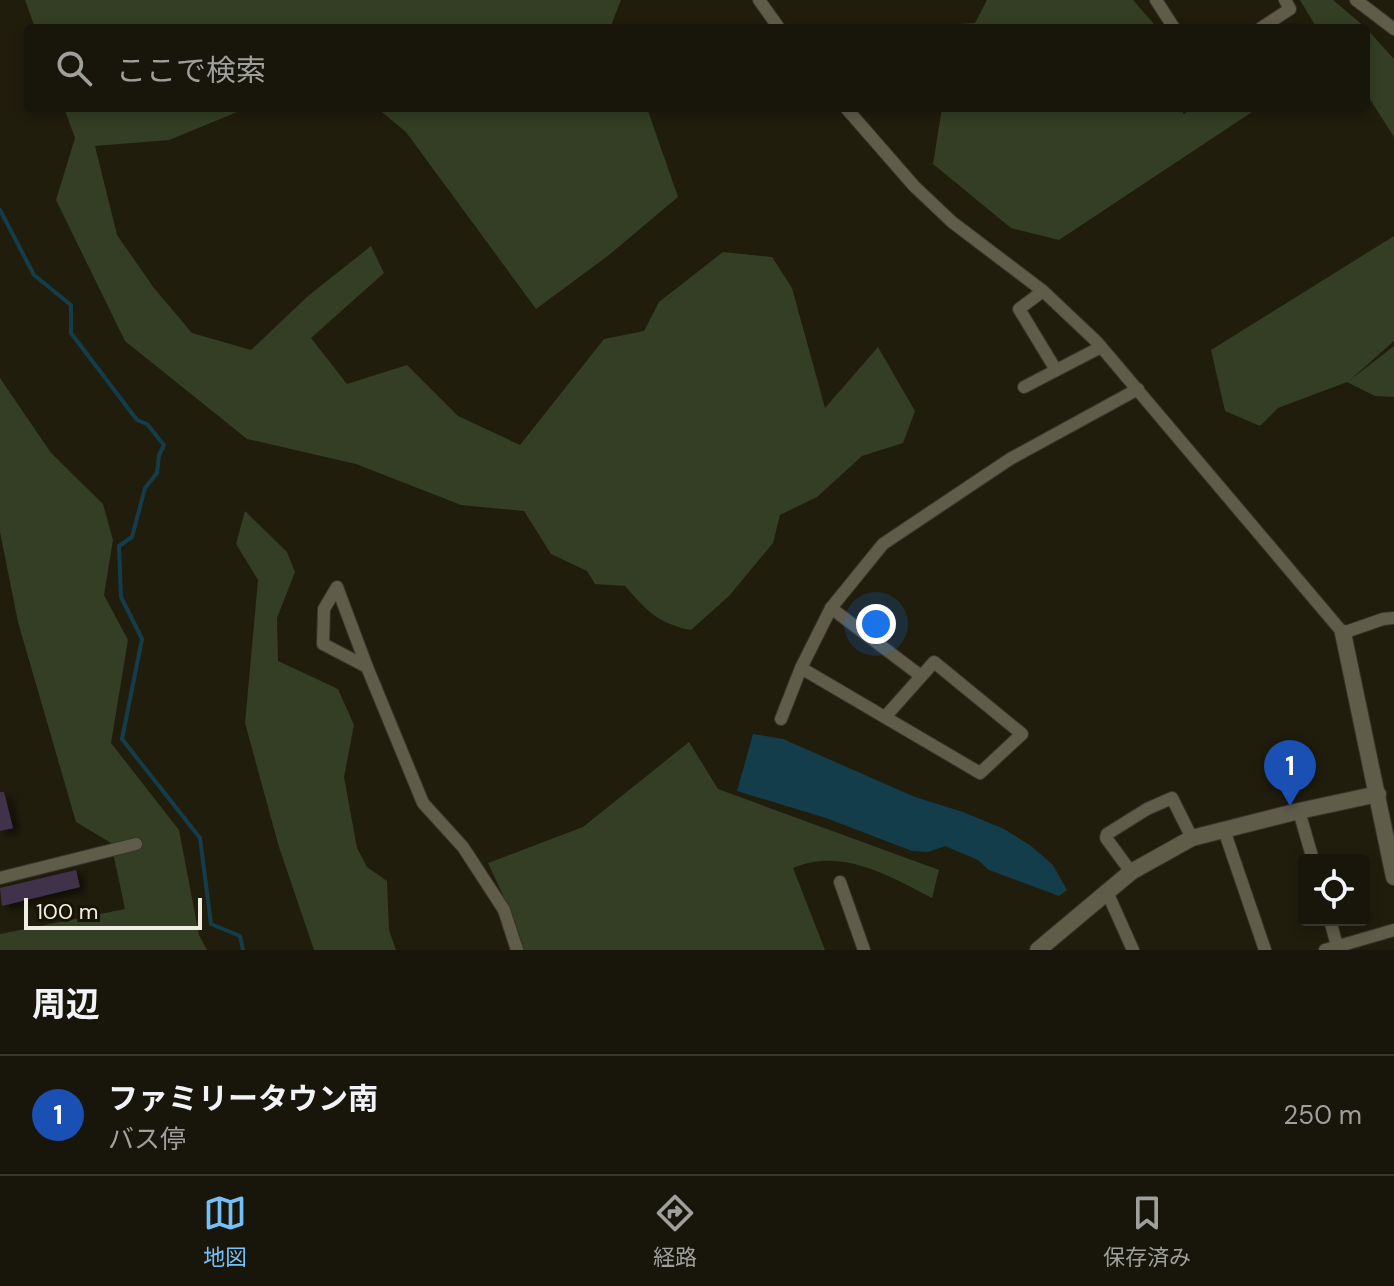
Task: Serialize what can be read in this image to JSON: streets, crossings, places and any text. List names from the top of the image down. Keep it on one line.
{"scale_bar":"100 m","page":{"search":"ここで検索","pins":"1","scale":"100 m","heading":"周辺","list":[{"mark":"1","name":"ファミリータウン南","note":"バス停","value":"250 m"}],"nav":["地図","経路","保存済み"]}}
